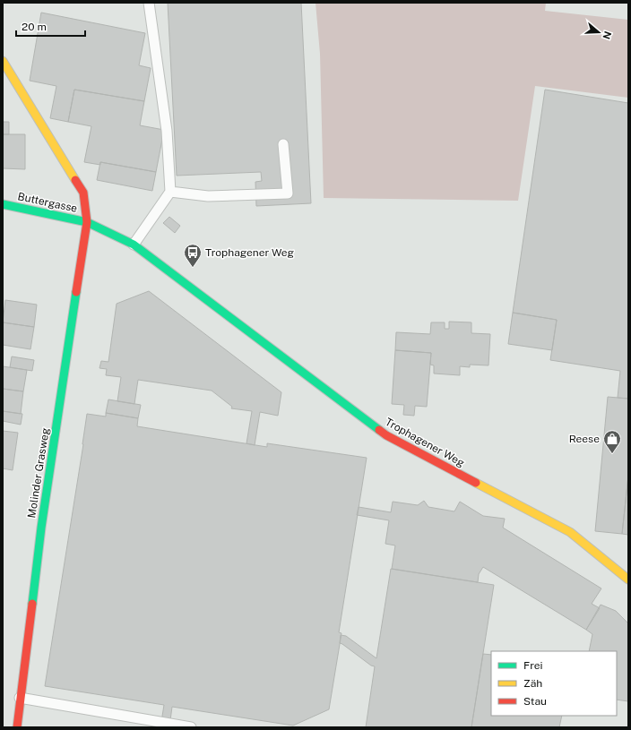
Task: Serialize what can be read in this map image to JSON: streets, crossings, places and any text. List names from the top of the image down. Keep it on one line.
{"streets":{"street":["Buttergasse","Trophagener Weg","Molinder Grasweg"]},"crossings":[["Buttergasse","Trophagener Weg"],["Buttergasse","Molinder Grasweg"],["Trophagener Weg","Molinder Grasweg"]],"places":{"bus stop":["Trophagener Weg"],"shop":["Reese"]},"legend":["Frei","Zäh","Stau"],"scale_bar":"20 m","north":"right"}
